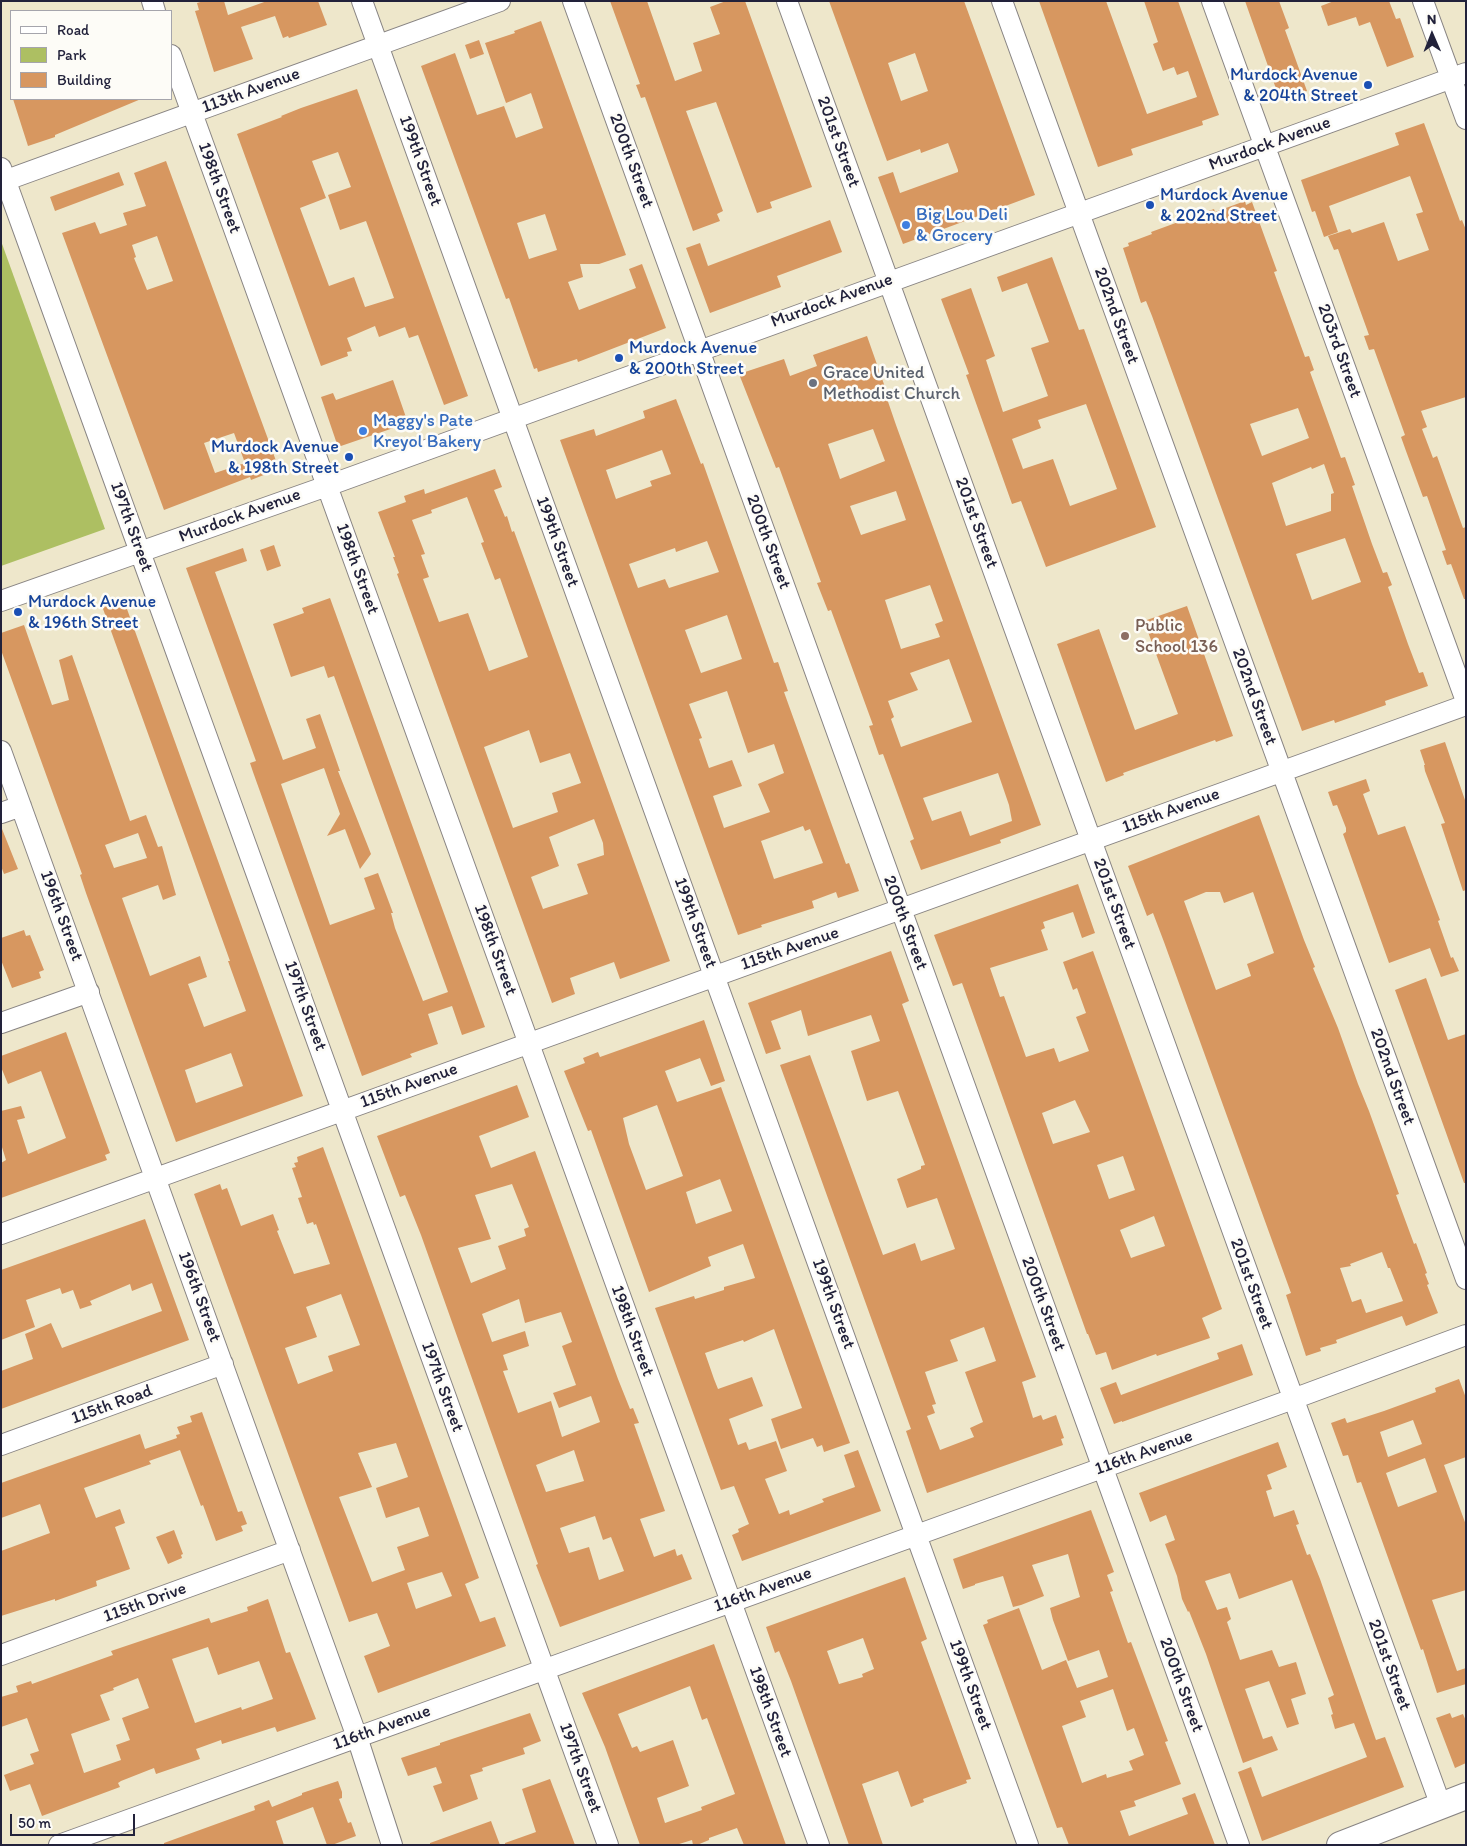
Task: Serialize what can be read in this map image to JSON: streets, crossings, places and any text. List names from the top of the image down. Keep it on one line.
{"streets":{"street":["113th Avenue","201st Street","Murdock Avenue","199th Street","200th Street","198th Street","202nd Street","203rd Street","197th Street","115th Avenue","196th Street","115th Road","116th Avenue","115th Drive"]},"crossings":[["113th Avenue","199th Street"],["113th Avenue","198th Street"],["113th Avenue","197th Street"],["201st Street","Murdock Avenue"],["201st Street","115th Avenue"],["201st Street","116th Avenue"],["Murdock Avenue","199th Street"],["Murdock Avenue","200th Street"],["Murdock Avenue","198th Street"],["Murdock Avenue","202nd Street"],["Murdock Avenue","203rd Street"],["Murdock Avenue","197th Street"],["199th Street","115th Avenue"],["199th Street","116th Avenue"],["200th Street","115th Avenue"],["200th Street","116th Avenue"],["198th Street","115th Avenue"],["198th Street","116th Avenue"],["202nd Street","115th Avenue"],["197th Street","115th Avenue"],["197th Street","116th Avenue"],["115th Avenue","196th Street"],["196th Street","115th Road"],["196th Street","116th Avenue"],["196th Street","115th Drive"]],"places":["Murdock Avenue & 204th Street","Murdock Avenue & 202nd Street","Big Lou Deli & Grocery","Murdock Avenue & 200th Street","Grace United Methodist Church","Maggy's Pate Kreyol Bakery","Murdock Avenue & 198th Street","Murdock Avenue & 196th Street","Public School 136"],"legend":["Road","Park","Building"],"scale_bar":"50 m","north":"top"}
